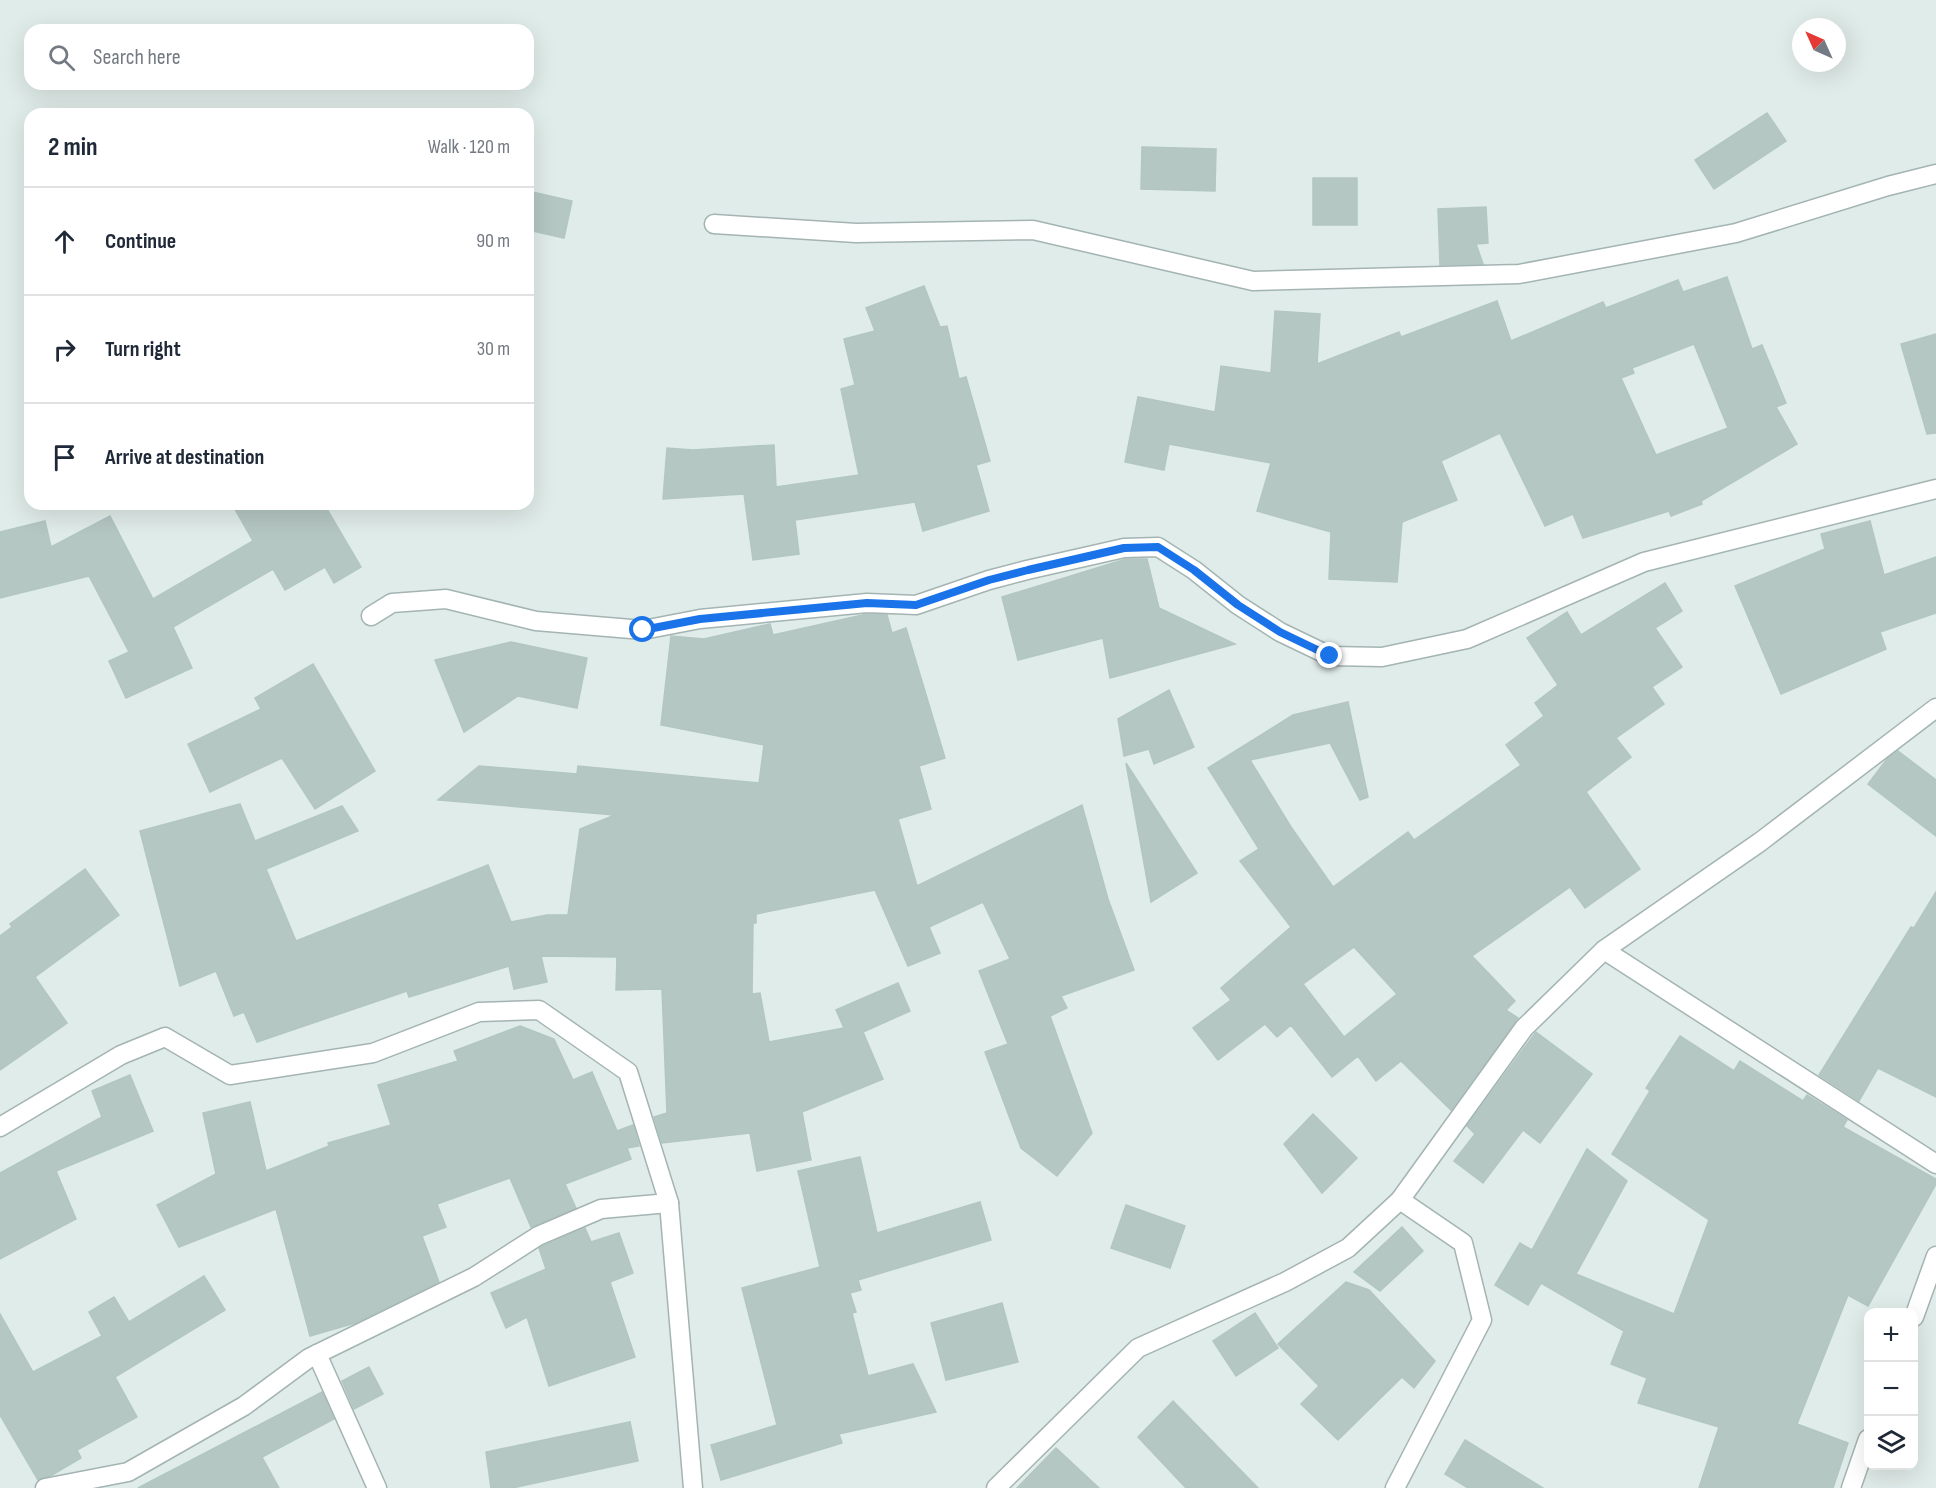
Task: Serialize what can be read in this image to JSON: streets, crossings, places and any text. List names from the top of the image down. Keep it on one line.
{"north":"top left","page":{"search":"Search here","heading":["2 min","Walk · 120 m"],"list":[["Continue","90 m"],["Turn right","30 m"],"Arrive at destination"],"map_buttons":["+","−"]}}
